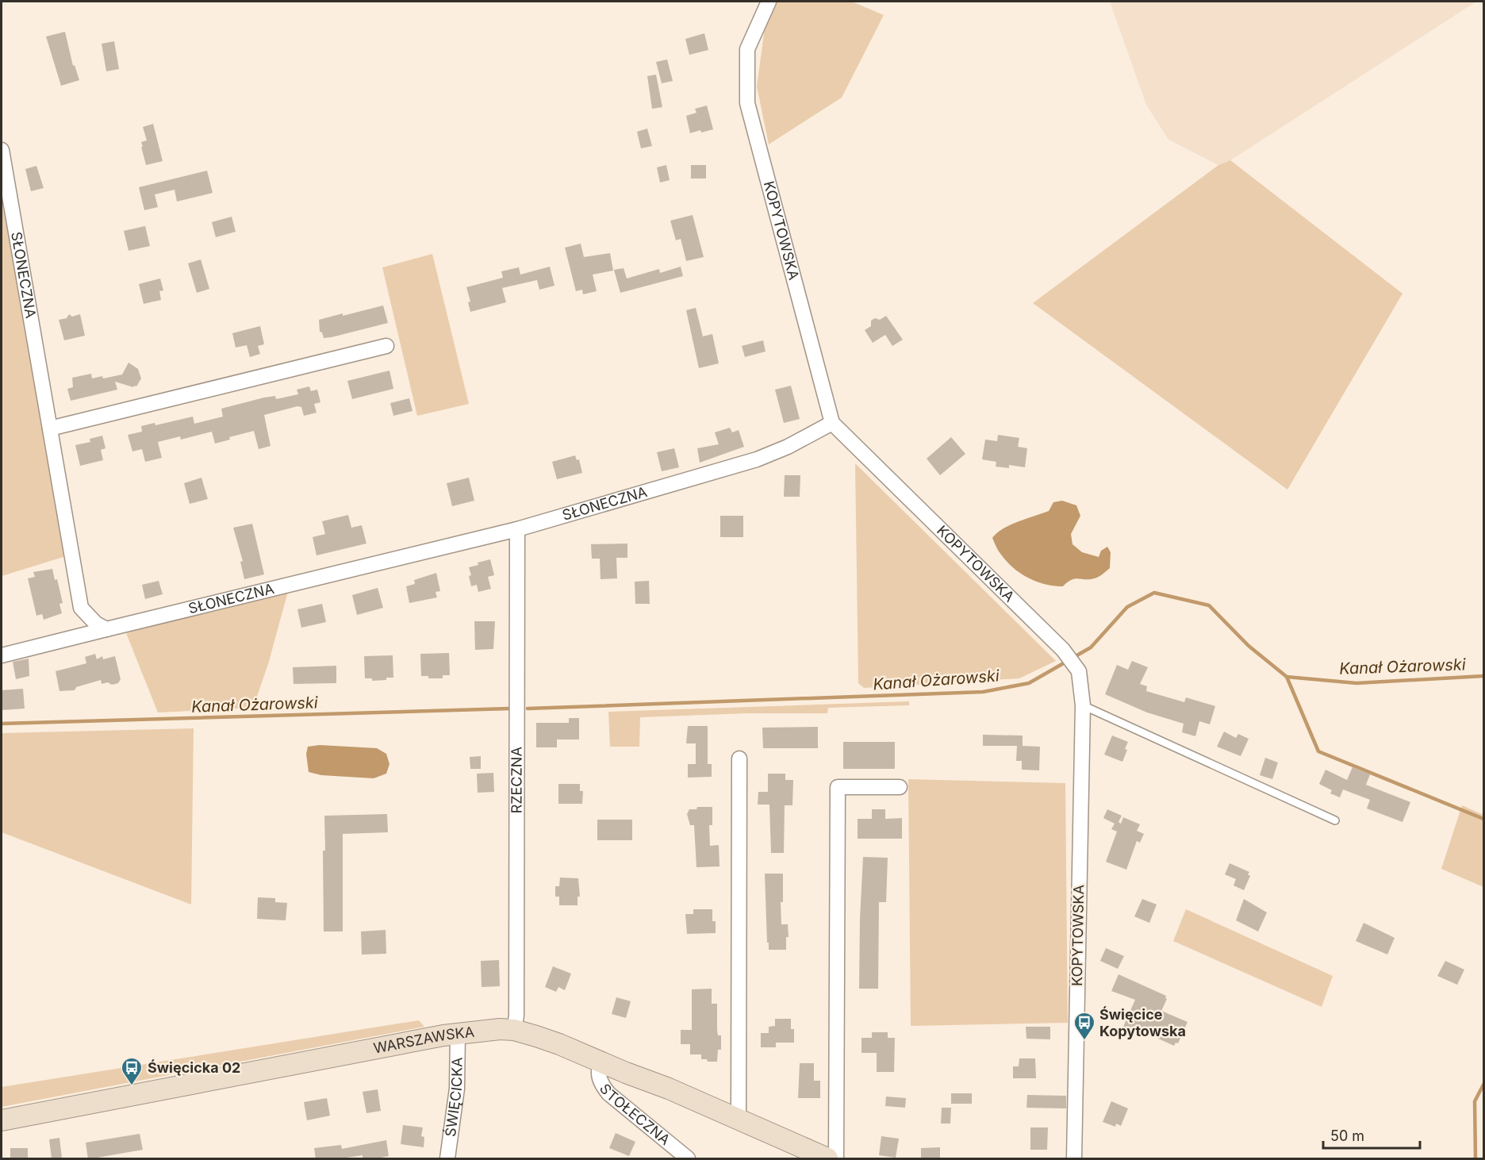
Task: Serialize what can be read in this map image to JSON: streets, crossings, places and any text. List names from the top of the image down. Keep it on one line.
{"streets":{"main road":["WARSZAWSKA"],"street":["KOPYTOWSKA","SŁONECZNA","RZECZNA","ŚWIĘCICKA","STOŁECZNA"]},"crossings":[["KOPYTOWSKA","SŁONECZNA"],["SŁONECZNA","RZECZNA"],["RZECZNA","WARSZAWSKA"],["WARSZAWSKA","ŚWIĘCICKA"],["WARSZAWSKA","STOŁECZNA"]],"water":["Kanał Ożarowski"],"places":{"bus stop":["Święcice Kopytowska","Święcicka 02"]},"scale_bar":"50 m"}
